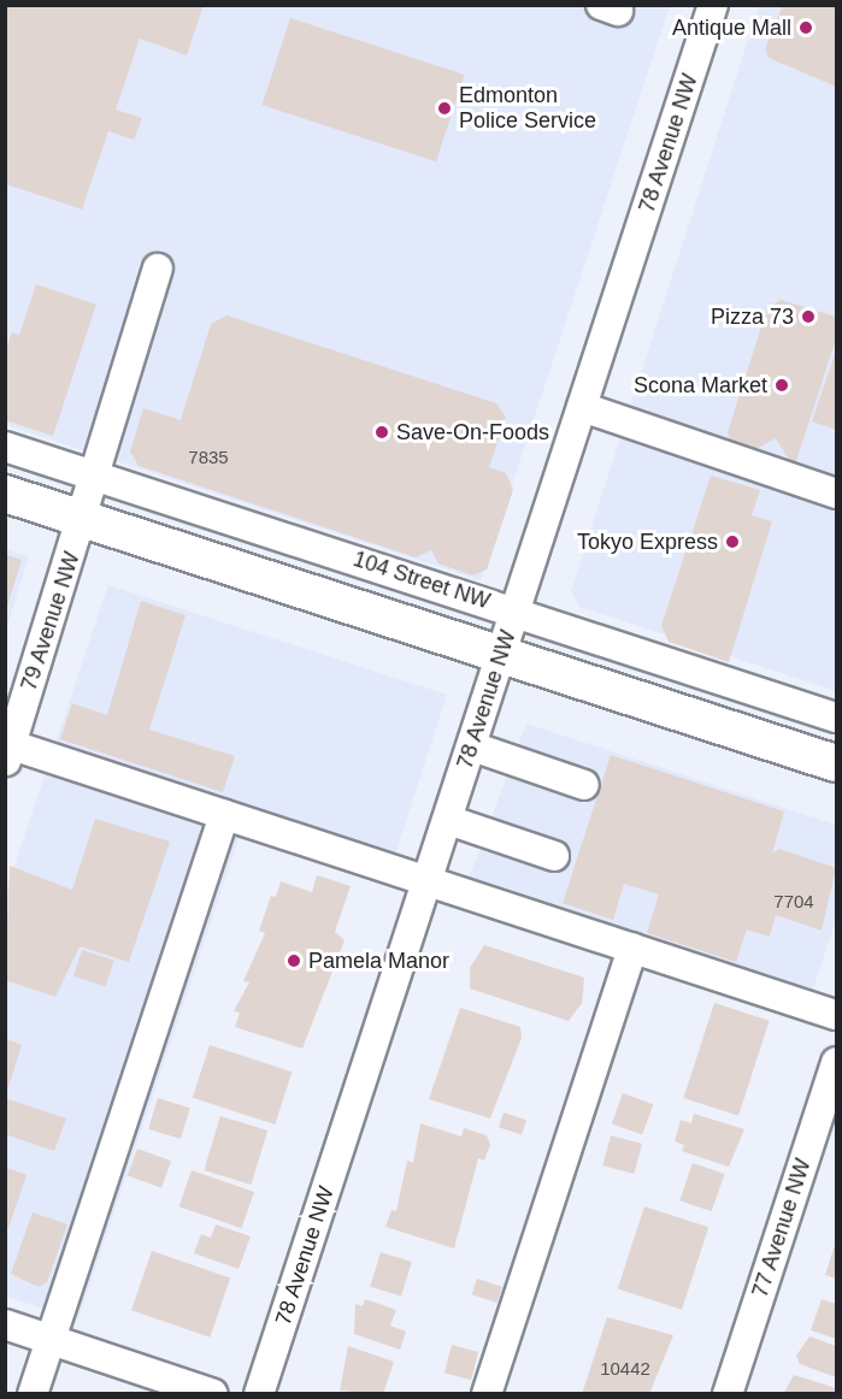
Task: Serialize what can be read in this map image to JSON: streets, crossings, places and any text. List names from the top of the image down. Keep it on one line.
{"streets":{"street":["78 Avenue NW","104 Street NW","79 Avenue NW","77 Avenue NW"]},"crossings":[["78 Avenue NW","104 Street NW"],["104 Street NW","79 Avenue NW"]],"places":["Antique Mall","Edmonton Police Service","Pizza 73","Scona Market","Save-On-Foods","Tokyo Express","Pamela Manor"],"house_numbers":["7835","7704","10442"]}
